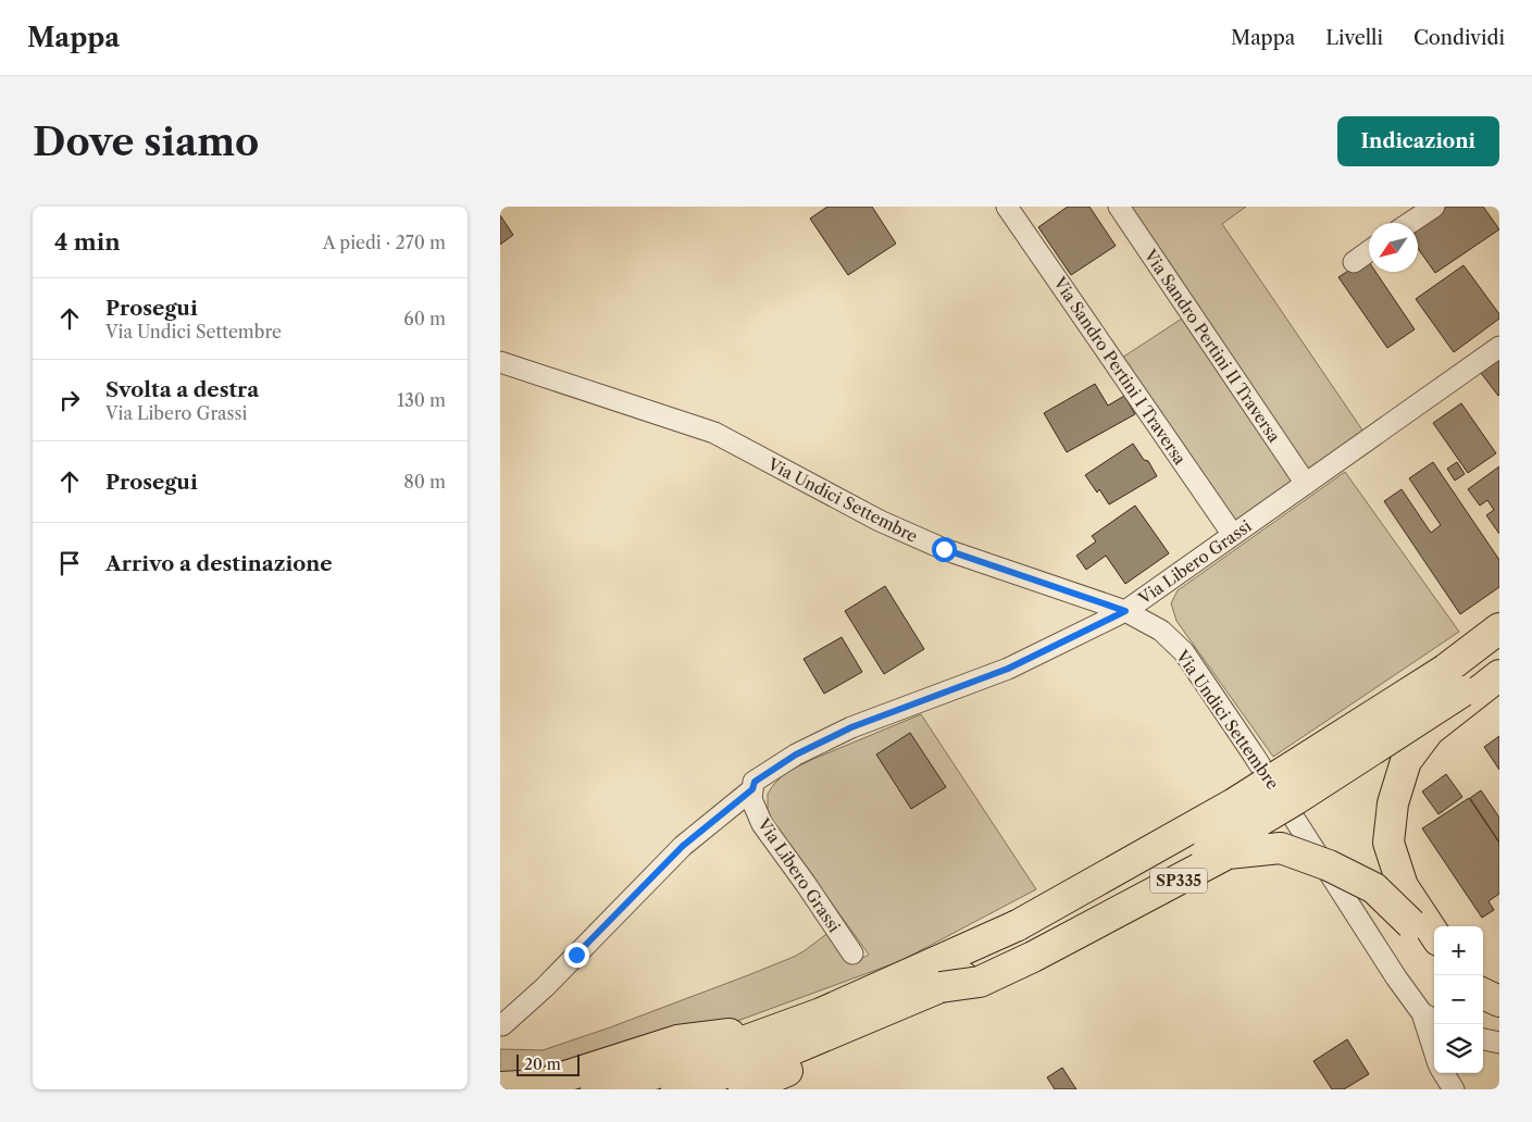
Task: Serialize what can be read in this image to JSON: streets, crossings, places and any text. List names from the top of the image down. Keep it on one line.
{"streets":{"highway":["SP335"],"street":["Via Sandro Pertini II Traversa","Via Sandro Pertini I Traversa","Via Undici Settembre","Via Libero Grassi"]},"crossings":[["Via Sandro Pertini II Traversa","Via Libero Grassi"],["Via Sandro Pertini I Traversa","Via Libero Grassi"],["Via Undici Settembre","Via Libero Grassi"]],"scale_bar":"20 m","north":"bottom left","page":{"header":"Mappa","nav":["Mappa","Livelli","Condividi"],"buttons":"Indicazioni","title":"Dove siamo","heading":["4 min","A piedi · 270 m"],"list":[["Prosegui","Via Undici Settembre","60 m"],["Svolta a destra","Via Libero Grassi","130 m"],["Prosegui","80 m"],"Arrivo a destinazione"],"map_buttons":["+","−"],"scale":"20 m"}}
